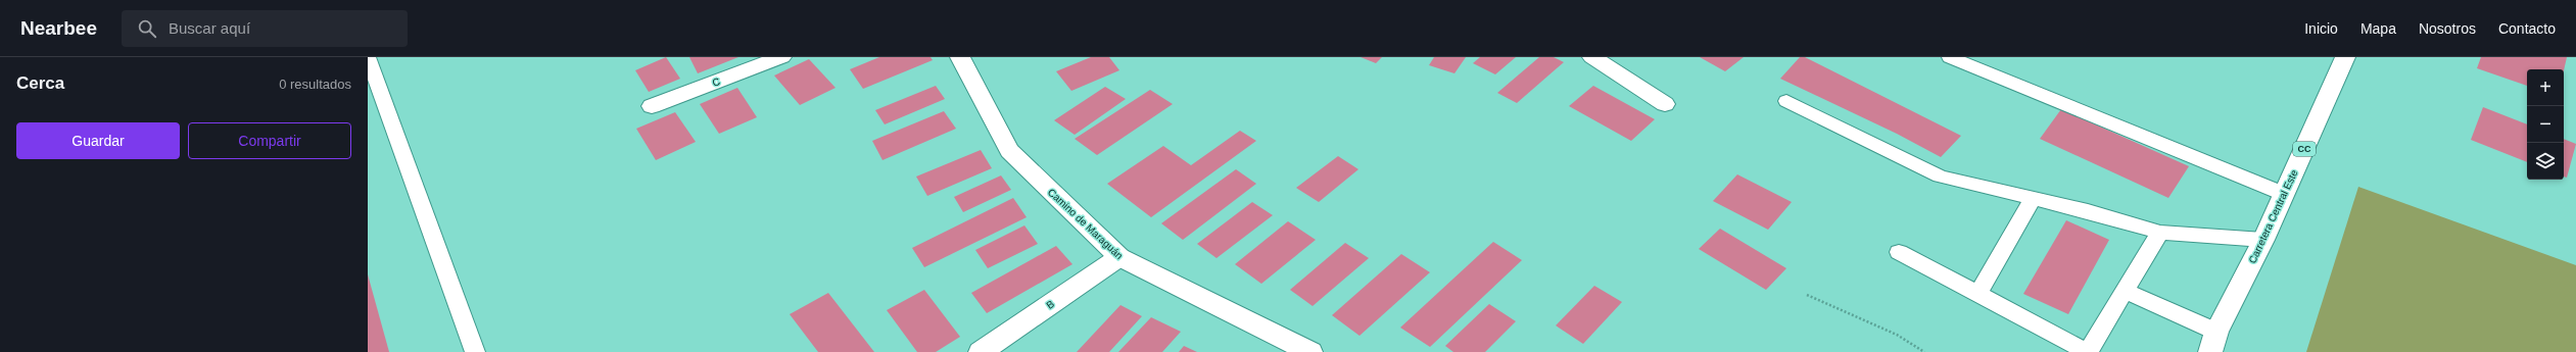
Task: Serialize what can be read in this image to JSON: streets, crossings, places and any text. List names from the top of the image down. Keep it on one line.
{"streets":{"street":["C","CC","Carretera Central Este","Camino de Maraguán","B"]},"crossings":[["Camino de Maraguán","B"]],"page":{"header":"Nearbee","search":"Buscar aquí","nav":["Inicio","Mapa","Nosotros","Contacto"],"heading":["Cerca","0 resultados"],"map_buttons":["+","−"],"buttons":["Guardar","Compartir"]}}
